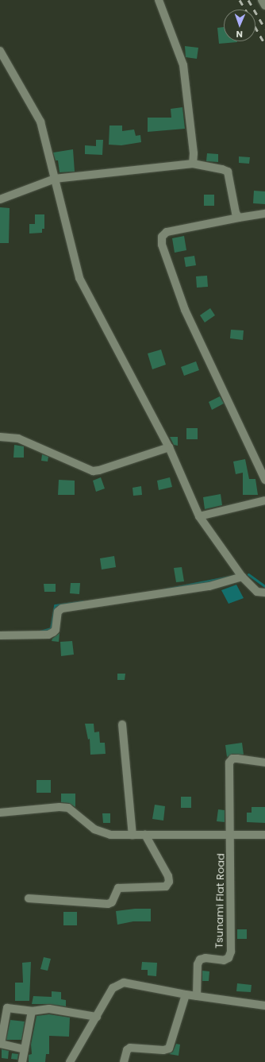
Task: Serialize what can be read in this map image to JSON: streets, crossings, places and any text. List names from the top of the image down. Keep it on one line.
{"streets":{"street":["Tsunami Flat Road"]},"north":"bottom"}
